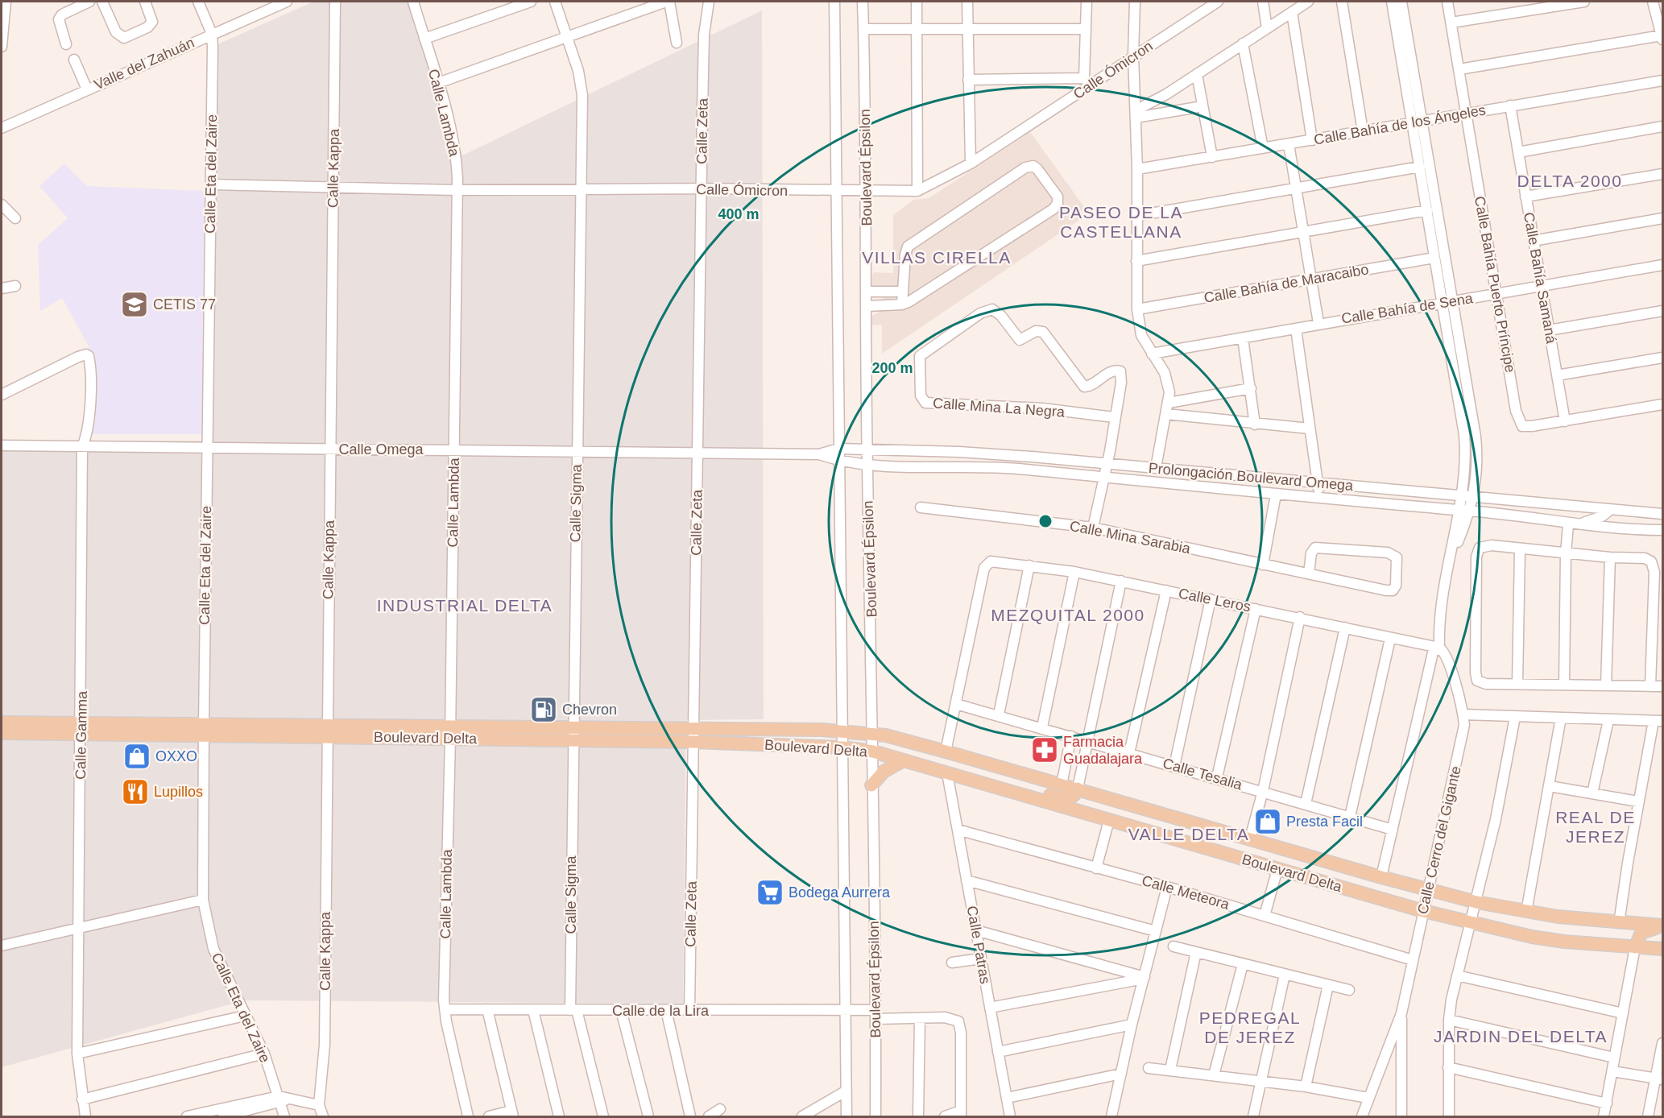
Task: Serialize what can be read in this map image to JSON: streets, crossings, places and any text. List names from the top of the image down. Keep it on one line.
{"streets":{"main road":["Boulevard Delta"],"street":["Valle del Zahuán","Calle Ómicron","Calle Lambda","Calle Bahía de los Ángeles","Calle Zeta","Boulevard Épsilon","Calle Kappa","Calle Eta del Zaire","Calle Bahía Samaná","Calle Bahía de Maracaibo","Calle Bahía Puerto Príncipe","Calle Bahía de Sena","Calle Mina La Negra","Calle Omega","Prolongación Boulevard Omega","Calle Sigma","Calle Mina Sarabia","Calle Leros","Calle Gamma","Calle Tesalia","Calle Cerro del Gigante","Calle Meteora","Calle Patras","Calle de la Lira"]},"crossings":[["Valle del Zahuán","Calle Eta del Zaire"],["Calle Ómicron","Calle Lambda"],["Calle Ómicron","Calle Zeta"],["Calle Ómicron","Boulevard Épsilon"],["Calle Ómicron","Calle Kappa"],["Calle Ómicron","Calle Eta del Zaire"],["Calle Ómicron","Calle Sigma"],["Calle Lambda","Calle Omega"],["Calle Lambda","Boulevard Delta"],["Calle Lambda","Calle de la Lira"],["Calle Bahía de los Ángeles","Calle Bahía Samaná"],["Calle Bahía de los Ángeles","Calle Bahía Puerto Príncipe"],["Calle Zeta","Calle Omega"],["Calle Zeta","Boulevard Delta"],["Calle Zeta","Calle de la Lira"],["Boulevard Épsilon","Calle Omega"],["Boulevard Épsilon","Prolongación Boulevard Omega"],["Boulevard Épsilon","Boulevard Delta"],["Boulevard Épsilon","Calle de la Lira"],["Calle Kappa","Calle Omega"],["Calle Kappa","Boulevard Delta"],["Calle Eta del Zaire","Calle Omega"],["Calle Eta del Zaire","Boulevard Delta"],["Calle Bahía Samaná","Calle Bahía Puerto Príncipe"],["Calle Bahía Samaná","Calle Bahía de Sena"],["Calle Bahía Puerto Príncipe","Calle Bahía de Sena"],["Calle Bahía de Sena","Calle Cerro del Gigante"],["Calle Mina La Negra","Prolongación Boulevard Omega"],["Calle Mina La Negra","Calle Mina Sarabia"],["Calle Omega","Prolongación Boulevard Omega"],["Calle Omega","Calle Sigma"],["Calle Omega","Calle Gamma"],["Prolongación Boulevard Omega","Calle Cerro del Gigante"],["Calle Sigma","Boulevard Delta"],["Calle Sigma","Calle de la Lira"],["Calle Leros","Calle Tesalia"],["Calle Leros","Calle Cerro del Gigante"],["Calle Gamma","Boulevard Delta"],["Boulevard Delta","Calle Cerro del Gigante"],["Boulevard Delta","Calle Patras"],["Calle Cerro del Gigante","Calle Meteora"],["Calle Meteora","Calle Patras"]],"districts":["DELTA 2000","PASEO DE LA CASTELLANA","VILLAS CIRELLA","INDUSTRIAL DELTA","MEZQUITAL 2000","REAL DE JEREZ","VALLE DELTA","PEDREGAL DE JEREZ","JARDIN DEL DELTA"],"places":{"school or university":["CETIS 77"],"fuel station":["Chevron"],"pharmacy":["Farmacia Guadalajara"],"shop":["OXXO","Presta Facil"],"restaurant":["Lupillos"],"supermarket":["Bodega Aurrera"]},"rings":["400 m","200 m"]}
